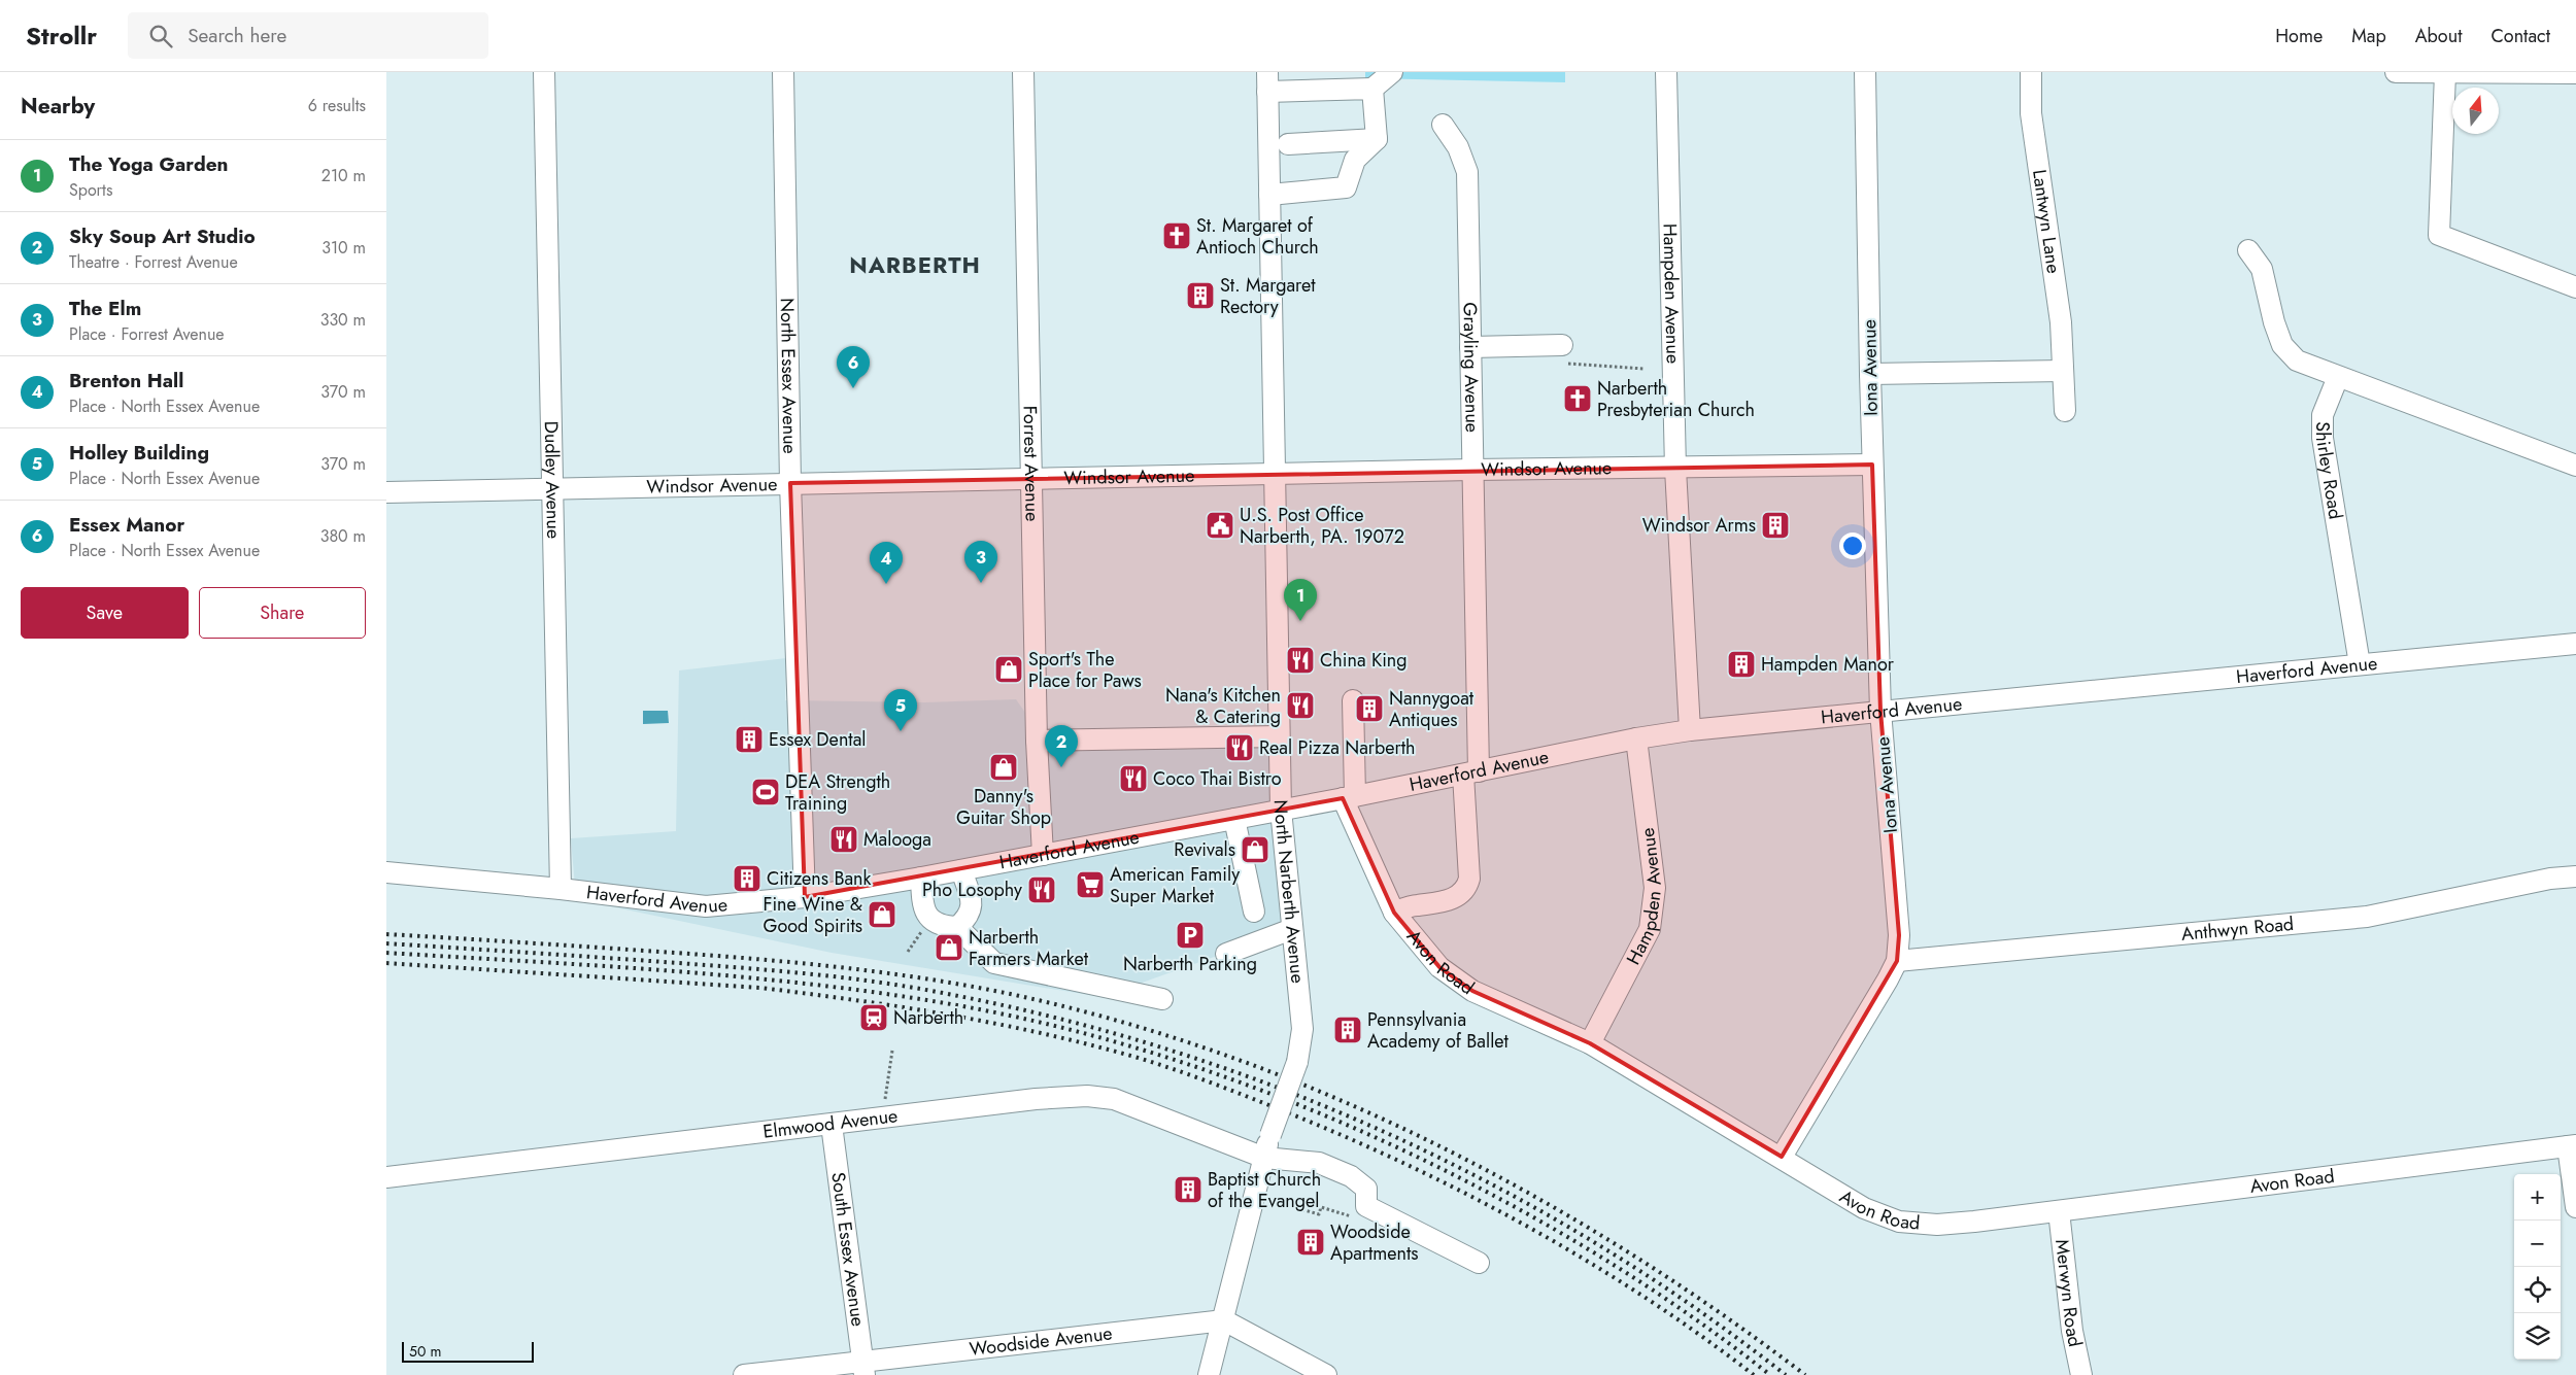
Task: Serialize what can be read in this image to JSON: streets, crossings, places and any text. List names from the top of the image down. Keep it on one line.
{"streets":{"street":["Lantwyn Lane","Hampden Avenue","Grayling Avenue","Iona Avenue","North Essex Avenue","Forrest Avenue","Windsor Avenue","Shirley Road","Dudley Avenue","Haverford Avenue","North Narberth Avenue","Anthwyn Road","Avon Road","Elmwood Avenue","South Essex Avenue","Merwyn Road","Woodside Avenue"]},"crossings":[["Hampden Avenue","Windsor Avenue"],["Hampden Avenue","Haverford Avenue"],["Hampden Avenue","Avon Road"],["Grayling Avenue","Windsor Avenue"],["Grayling Avenue","Haverford Avenue"],["Grayling Avenue","Avon Road"],["Iona Avenue","Windsor Avenue"],["Iona Avenue","Haverford Avenue"],["Iona Avenue","Anthwyn Road"],["Iona Avenue","Avon Road"],["North Essex Avenue","Windsor Avenue"],["North Essex Avenue","Haverford Avenue"],["Forrest Avenue","Windsor Avenue"],["Forrest Avenue","Haverford Avenue"],["Windsor Avenue","Dudley Avenue"],["Windsor Avenue","North Narberth Avenue"],["Shirley Road","Haverford Avenue"],["Dudley Avenue","Haverford Avenue"],["Haverford Avenue","North Narberth Avenue"],["Haverford Avenue","Avon Road"],["North Narberth Avenue","Elmwood Avenue"],["North Narberth Avenue","Woodside Avenue"],["Avon Road","Merwyn Road"],["Elmwood Avenue","South Essex Avenue"],["South Essex Avenue","Woodside Avenue"]],"districts":["NARBERTH"],"places":{"church":["St. Margaret of Antioch Church","Narberth Presbyterian Church"],"building":["St. Margaret Rectory","Windsor Arms","Hampden Manor","Nannygoat Antiques","Essex Dental","Citizens Bank","Pennsylvania Academy of Ballet","Baptist Church of the Evangel","Woodside Apartments"],"public building":["U.S. Post Office Narberth, PA. 19072"],"restaurant":["China King","Nana's Kitchen & Catering","Real Pizza Narberth","Coco Thai Bistro","Malooga","Pho Losophy"],"shop":["Sport's The Place for Paws","Danny's Guitar Shop","Revivals","Fine Wine & Good Spirits","Narberth Farmers Market"],"sports":["DEA Strength Training"],"supermarket":["American Family Super Market"],"parking":["Narberth Parking"],"station":["Narberth"]},"scale_bar":"50 m","north":"top","page":{"header":"Strollr","search":"Search here","nav":["Home","Map","About","Contact"],"heading":["Nearby","6 results"],"list":[{"mark":"1","name":"The Yoga Garden","note":"Sports","value":"210 m"},{"mark":"2","name":"Sky Soup Art Studio","note":"Theatre · Forrest Avenue","value":"310 m"},{"mark":"3","name":"The Elm","note":"Place · Forrest Avenue","value":"330 m"},{"mark":"4","name":"Brenton Hall","note":"Place · North Essex Avenue","value":"370 m"},{"mark":"5","name":"Holley Building","note":"Place · North Essex Avenue","value":"370 m"},{"mark":"6","name":"Essex Manor","note":"Place · North Essex Avenue","value":"380 m"}],"pins":["6","3","4","1","5","2"],"buttons":["Save","Share"],"map_buttons":["+","−"],"scale":"50 m"}}
